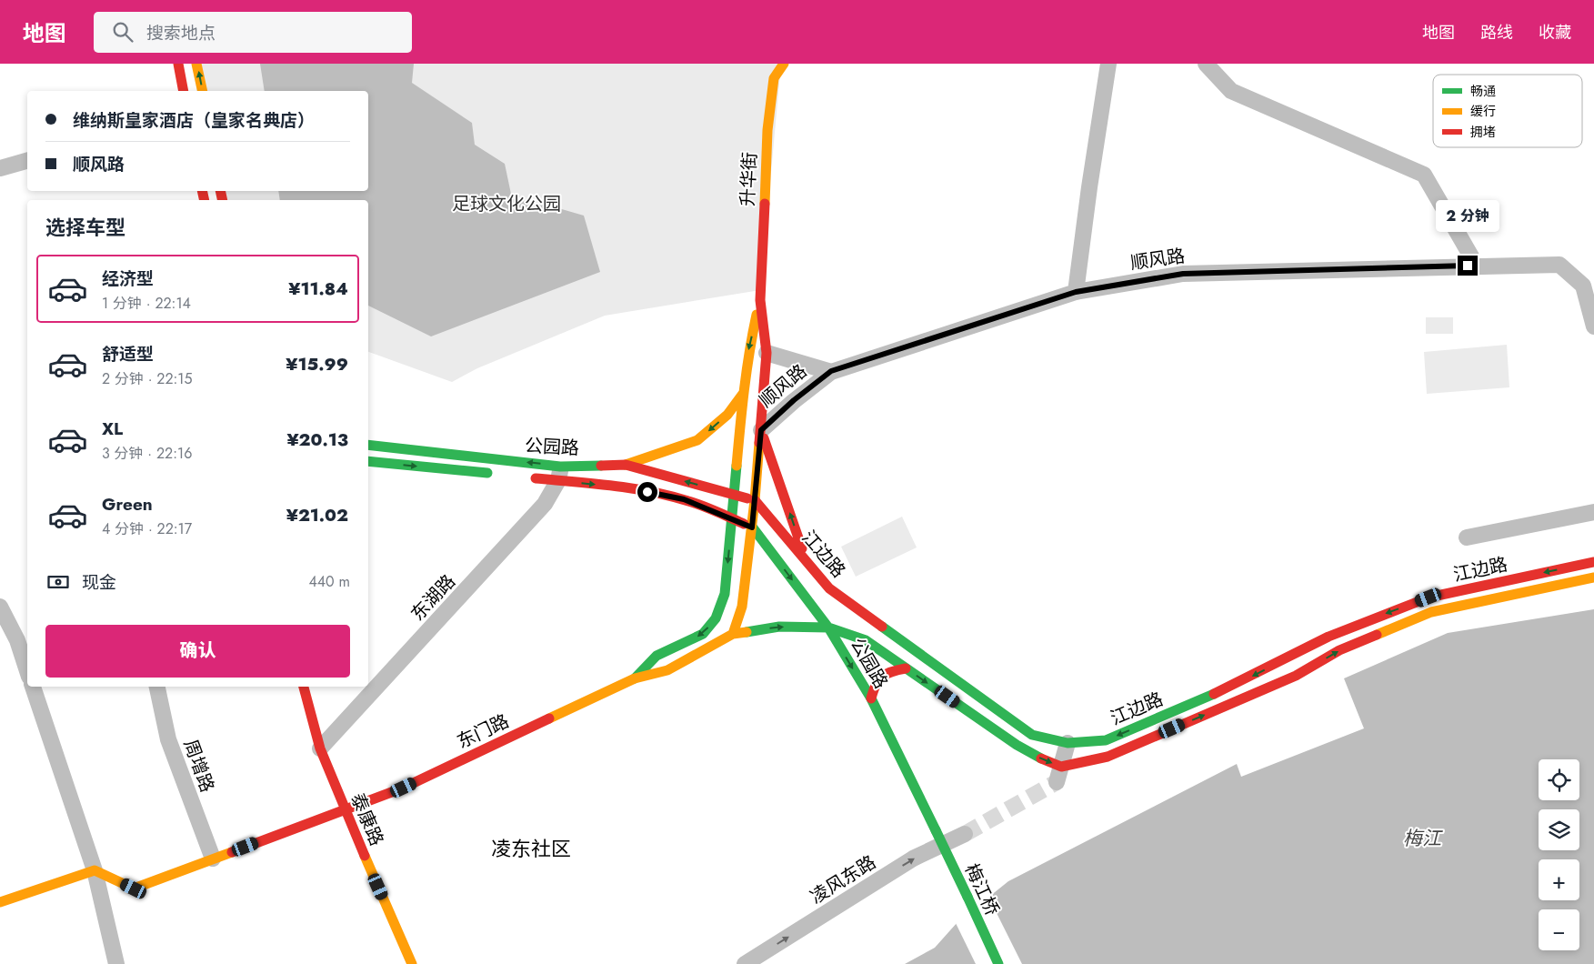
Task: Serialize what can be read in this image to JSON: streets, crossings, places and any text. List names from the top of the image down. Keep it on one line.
{"streets":{"main road":["升华街","公园路","江边路","东门路","泰康路","梅江桥"],"street":["顺风路","东湖路","周增路","凌风东路"]},"crossings":[["升华街","顺风路"],["升华街","公园路"],["升华街","江边路"],["升华街","东门路"],["公园路","江边路"],["公园路","东湖路"],["公园路","东门路"],["公园路","梅江桥"],["东湖路","泰康路"],["东门路","周增路"],["东门路","泰康路"]],"one_way":["凌风东路"],"districts":["凌东社区"],"water":["梅江"],"parks":["足球文化公园"],"legend":["畅通","缓行","拥堵"],"page":{"header":"地图","search":"搜索地点","nav":["地图","路线","收藏"],"banner":["维纳斯皇家酒店（皇家名典店）","顺风路"],"bubble":"2 分钟","heading":"选择车型","list":[{"name":"经济型","note":"1 分钟 · 22:14","value":"¥11.84"},{"name":"舒适型","note":"2 分钟 · 22:15","value":"¥15.99"},{"name":"XL","note":"3 分钟 · 22:16","value":"¥20.13"},{"name":"Green","note":"4 分钟 · 22:17","value":"¥21.02"}],"pay":["现金","440 m"],"buttons":"确认","map_buttons":["+","−"]}}
